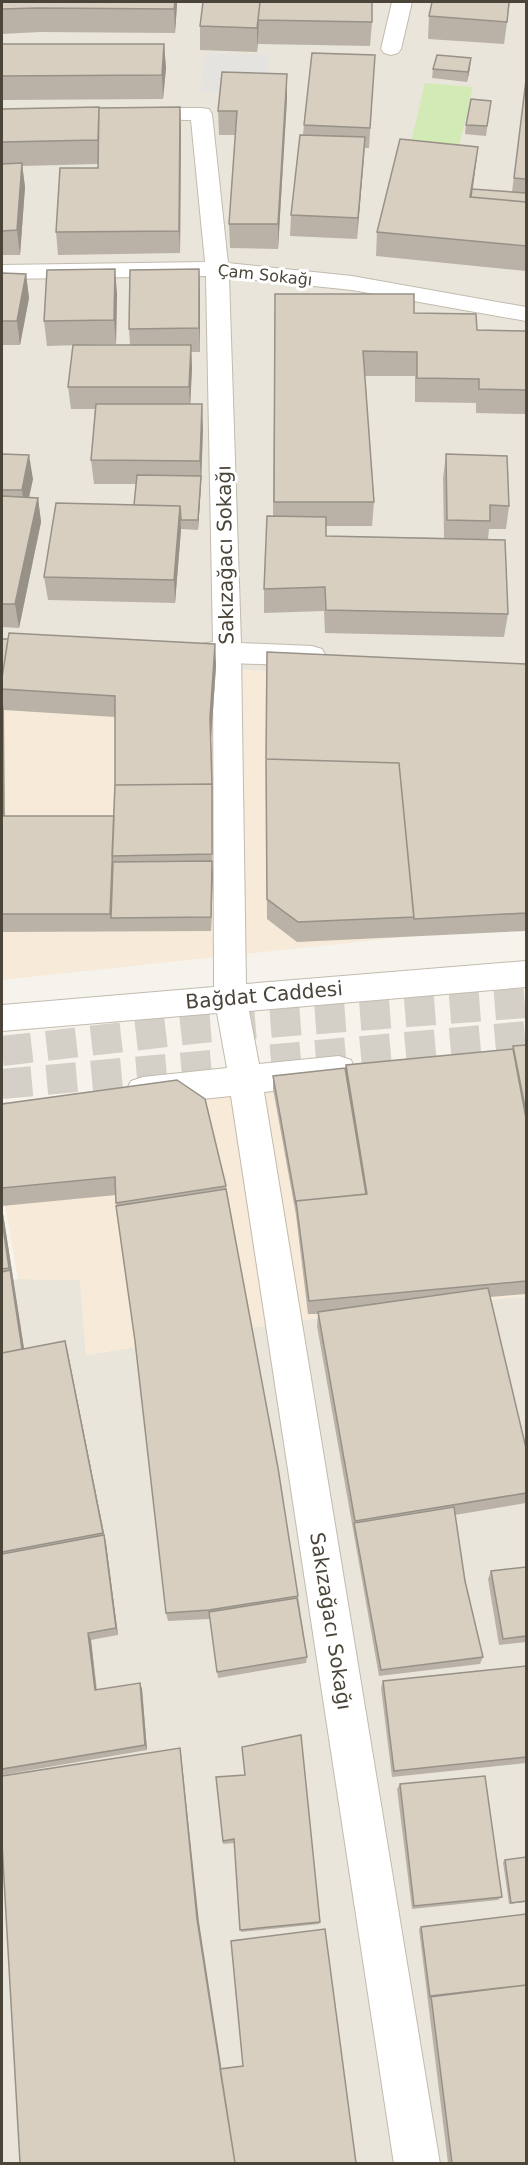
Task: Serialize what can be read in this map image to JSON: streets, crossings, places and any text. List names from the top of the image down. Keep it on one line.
{"streets":{"street":["Çam Sokağı","Sakızağacı Sokağı","Bağdat Caddesi"]},"crossings":[["Çam Sokağı","Sakızağacı Sokağı"],["Sakızağacı Sokağı","Bağdat Caddesi"]]}
